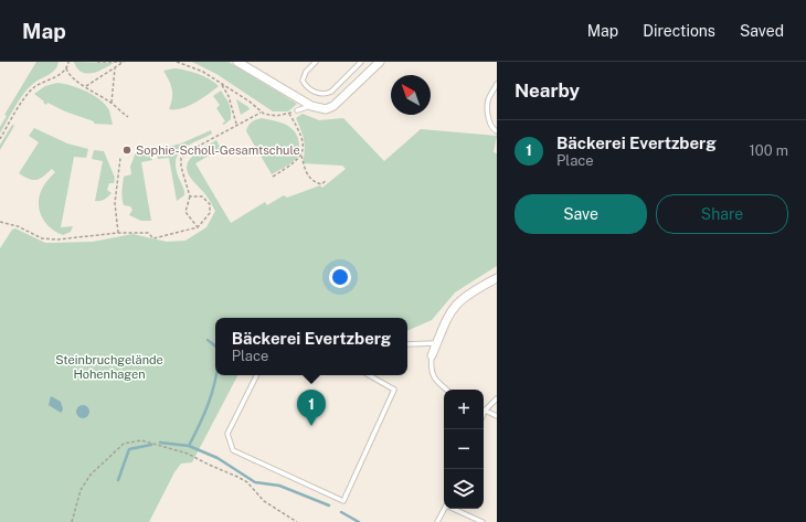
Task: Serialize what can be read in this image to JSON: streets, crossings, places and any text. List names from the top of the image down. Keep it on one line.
{"parks":["Steinbruchgelände Hohenhagen"],"places":["Sophie-Scholl-Gesamtschule"],"north":"top left","page":{"header":"Map","nav":["Map","Directions","Saved"],"heading":"Nearby","list":[{"mark":"1","name":"Bäckerei Evertzberg","note":"Place","value":"100 m"}],"buttons":["Save","Share"],"popup":["Bäckerei Evertzberg","Place"],"map_buttons":["+","−"],"pins":"1"}}
